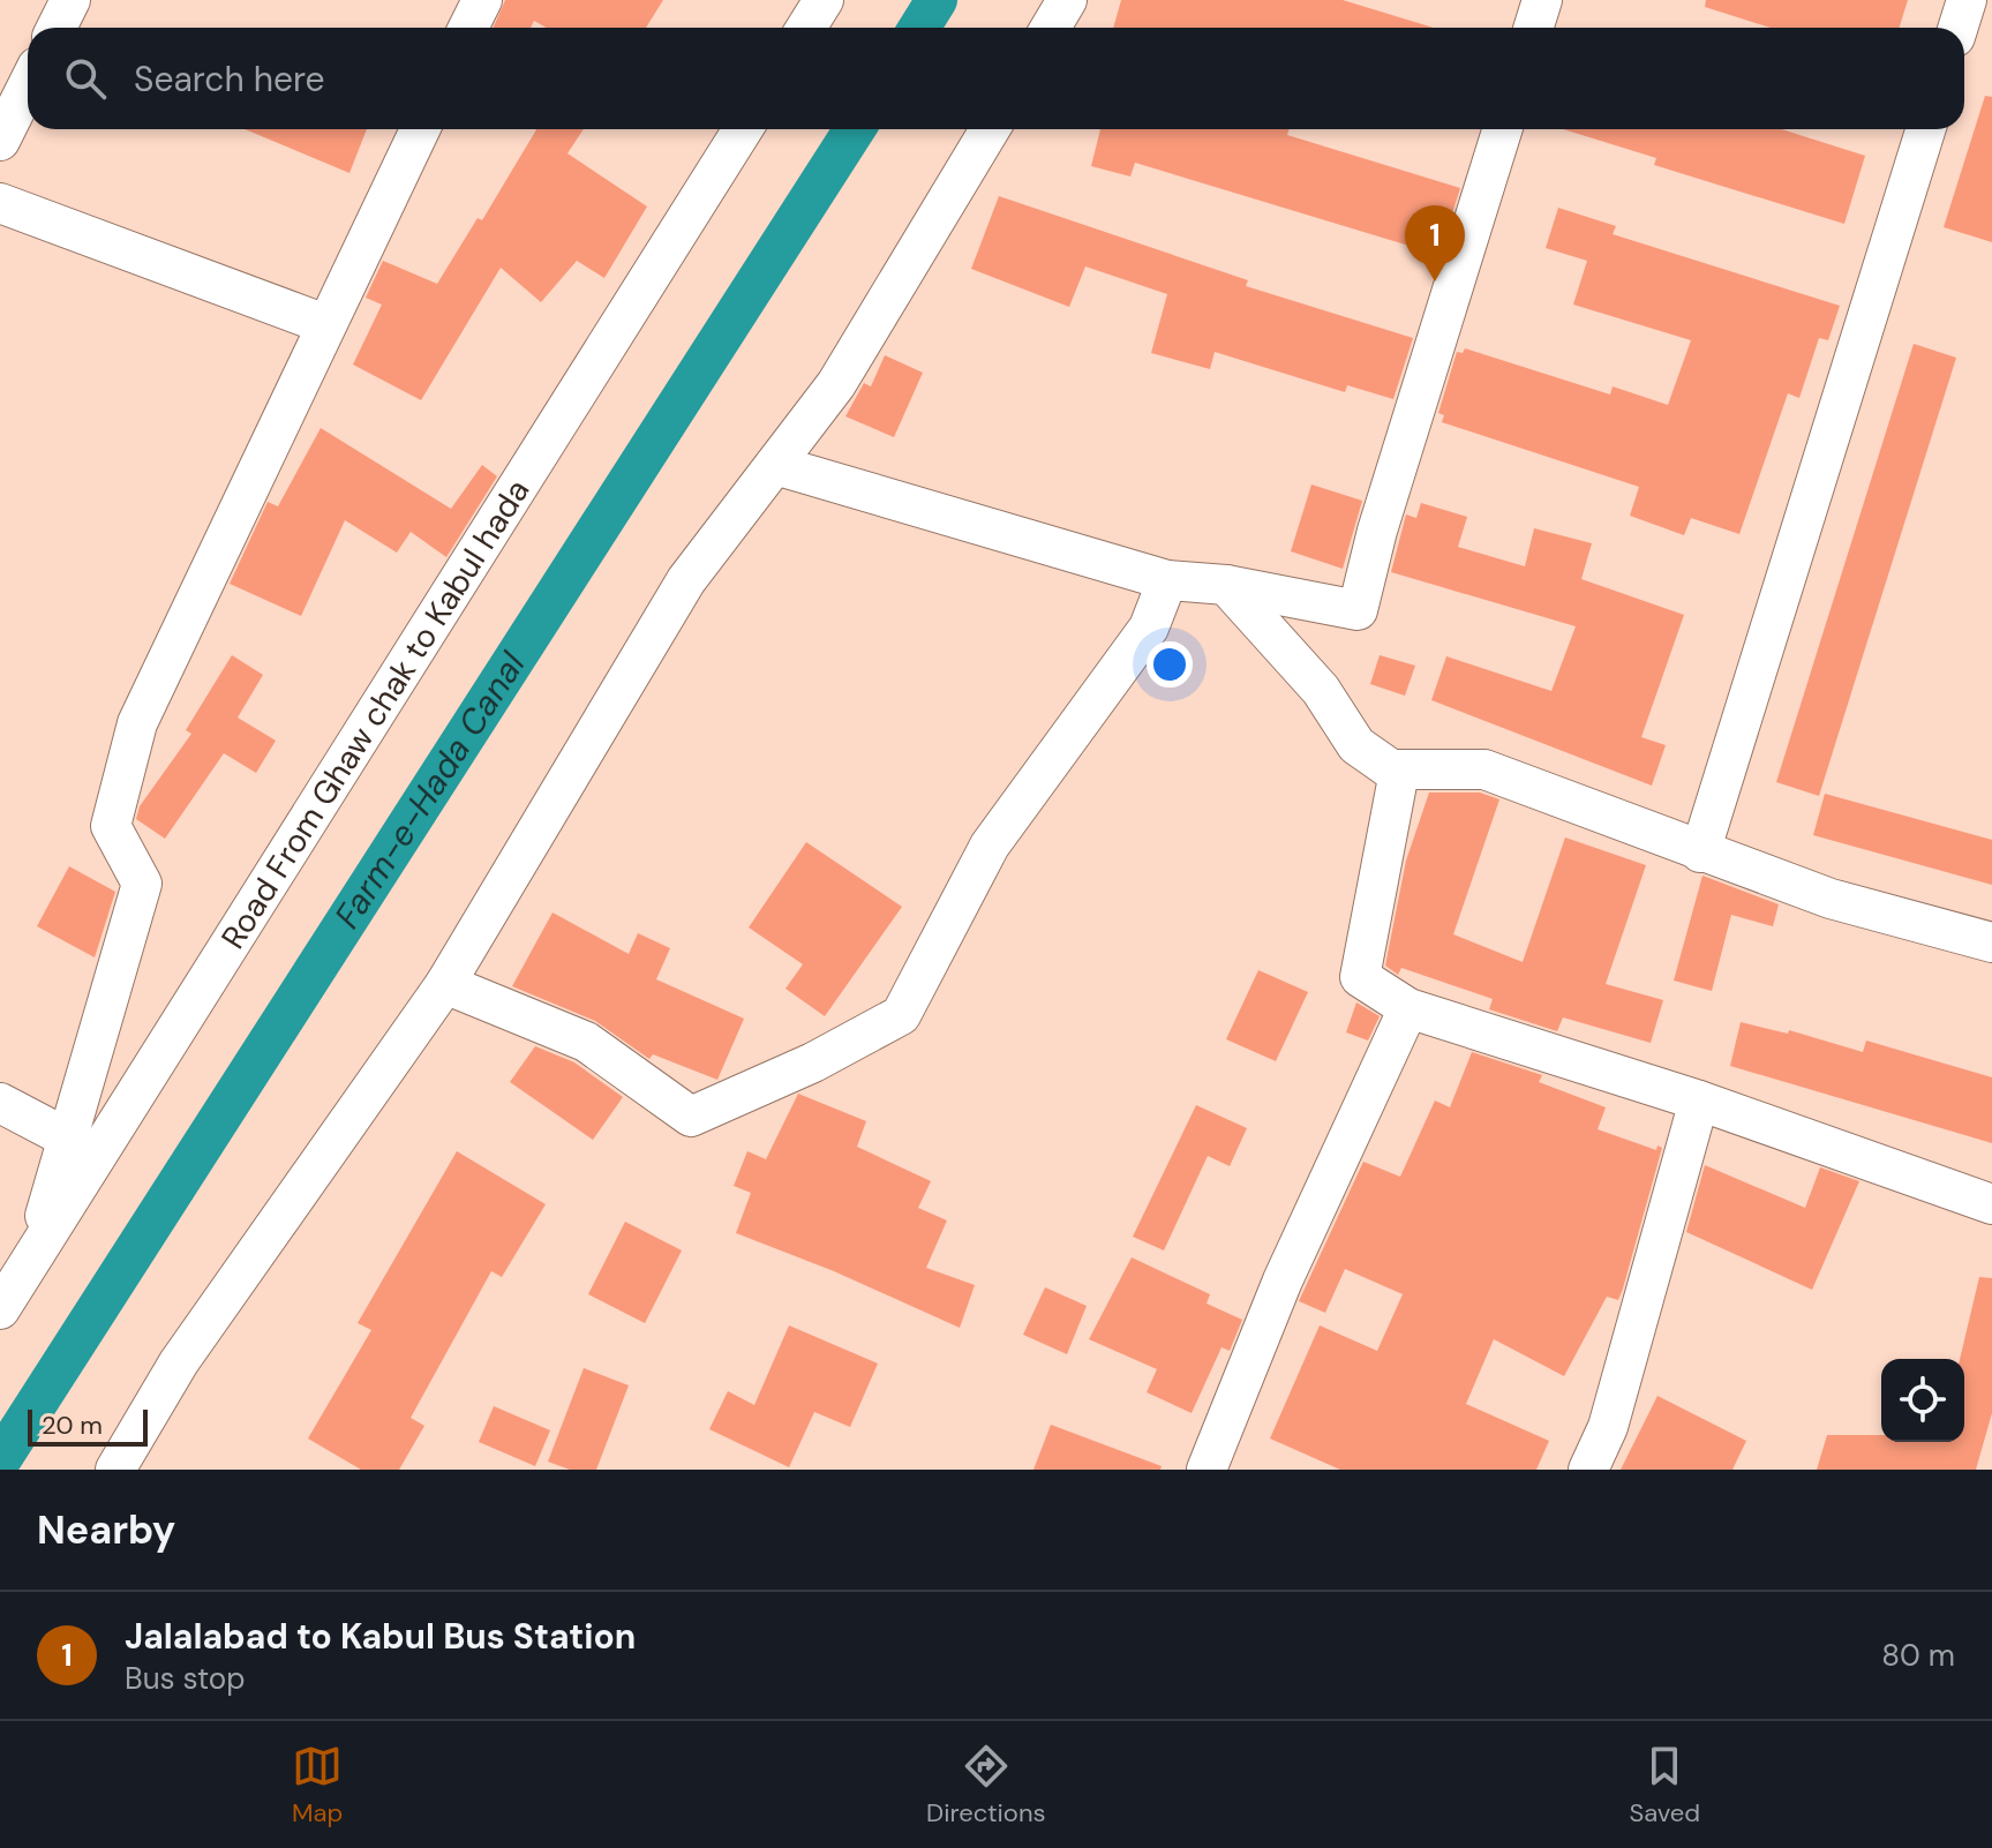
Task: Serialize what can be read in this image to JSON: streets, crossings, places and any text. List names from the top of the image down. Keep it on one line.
{"streets":{"street":["Road From Ghaw chak to Kabul hada"]},"water":["Farm-e-Hada Canal"],"scale_bar":"20 m","page":{"search":"Search here","pins":"1","scale":"20 m","heading":"Nearby","list":[{"mark":"1","name":"Jalalabad to Kabul Bus Station","note":"Bus stop","value":"80 m"}],"nav":["Map","Directions","Saved"]}}
